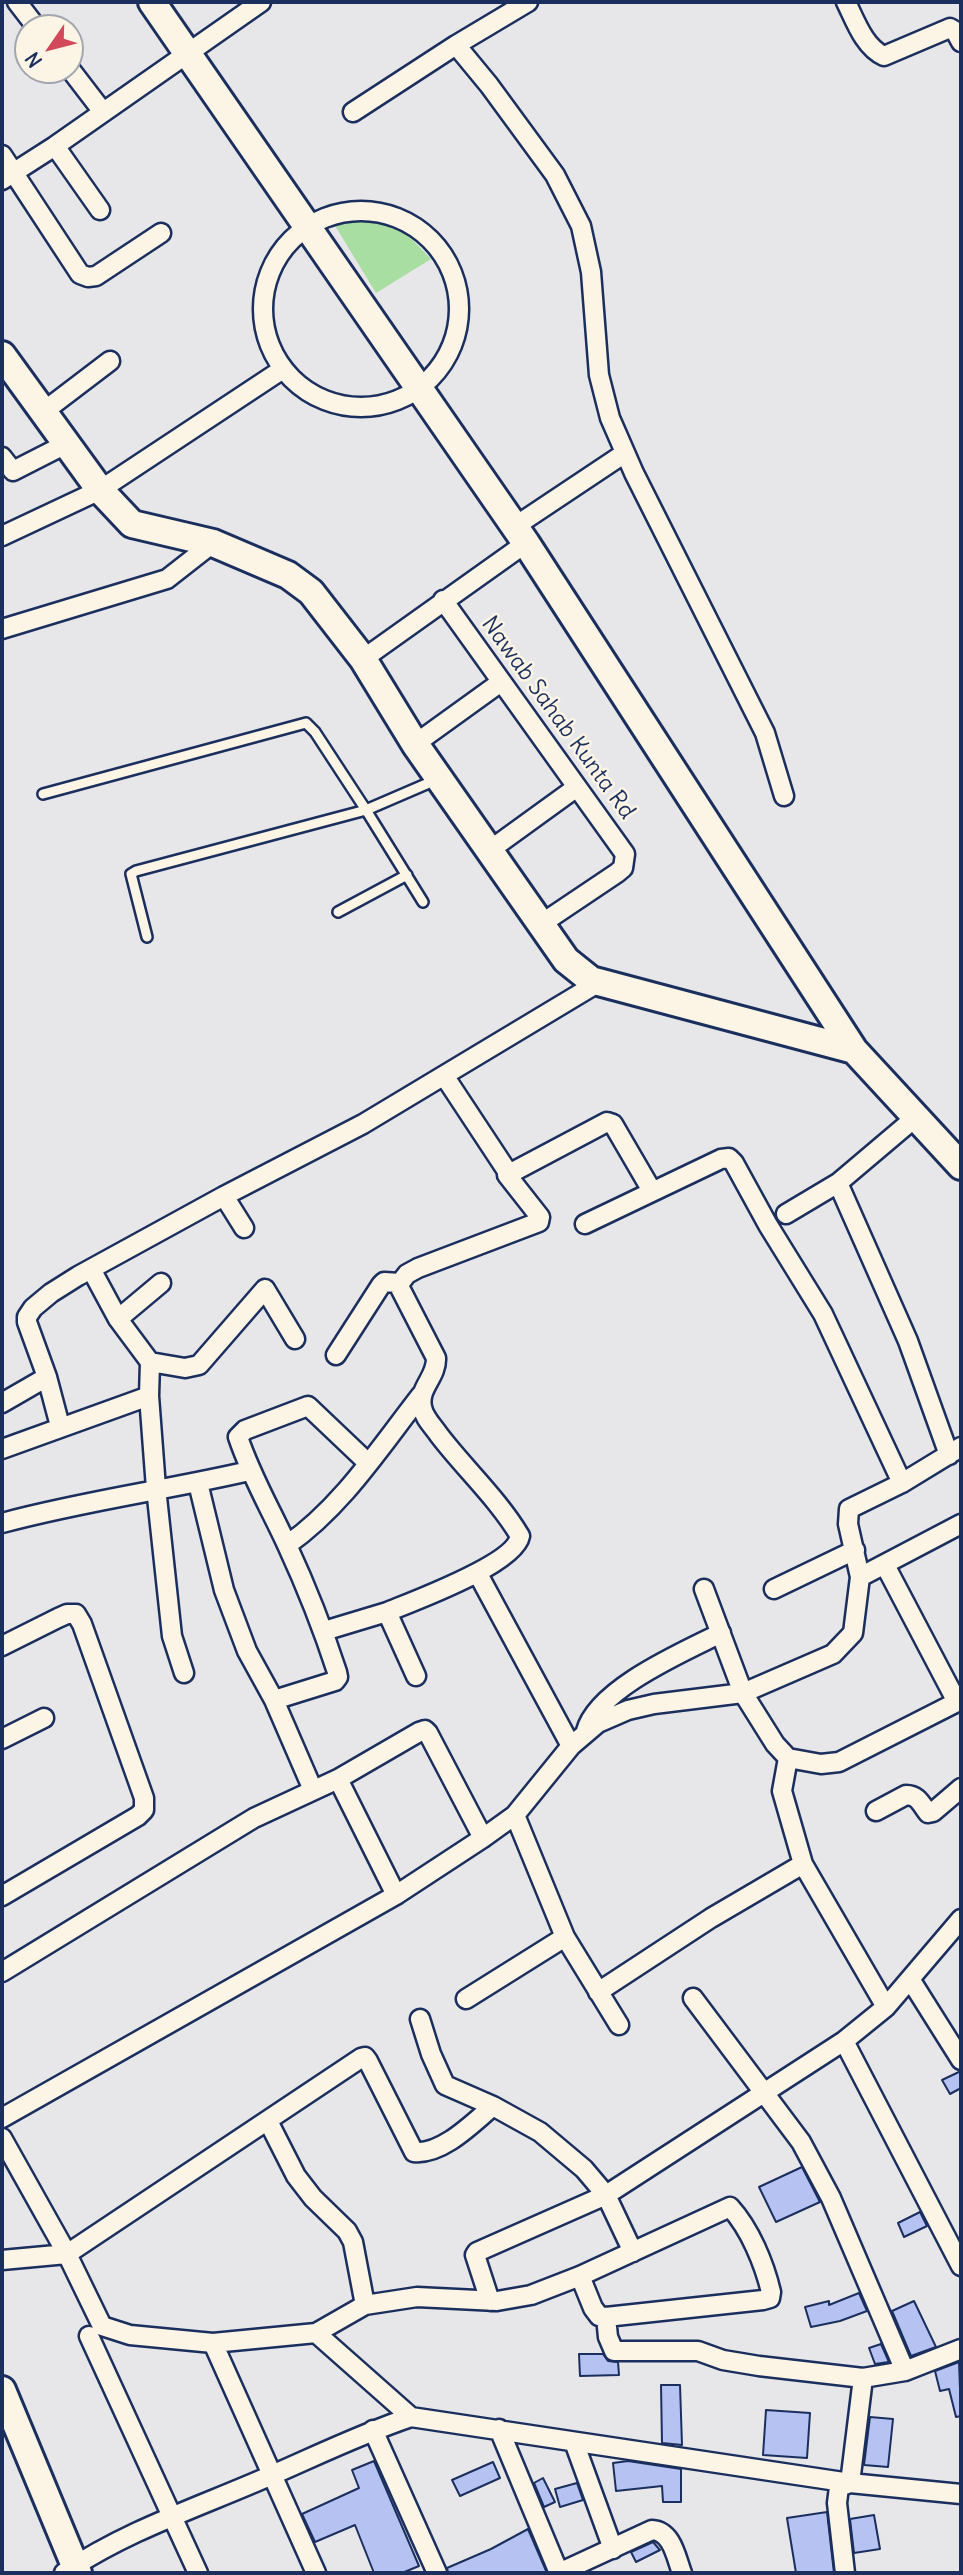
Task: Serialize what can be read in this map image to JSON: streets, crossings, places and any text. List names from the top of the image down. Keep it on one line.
{"streets":{"street":["Nawab Sahab Kunta Rd"]},"north":"bottom left"}
